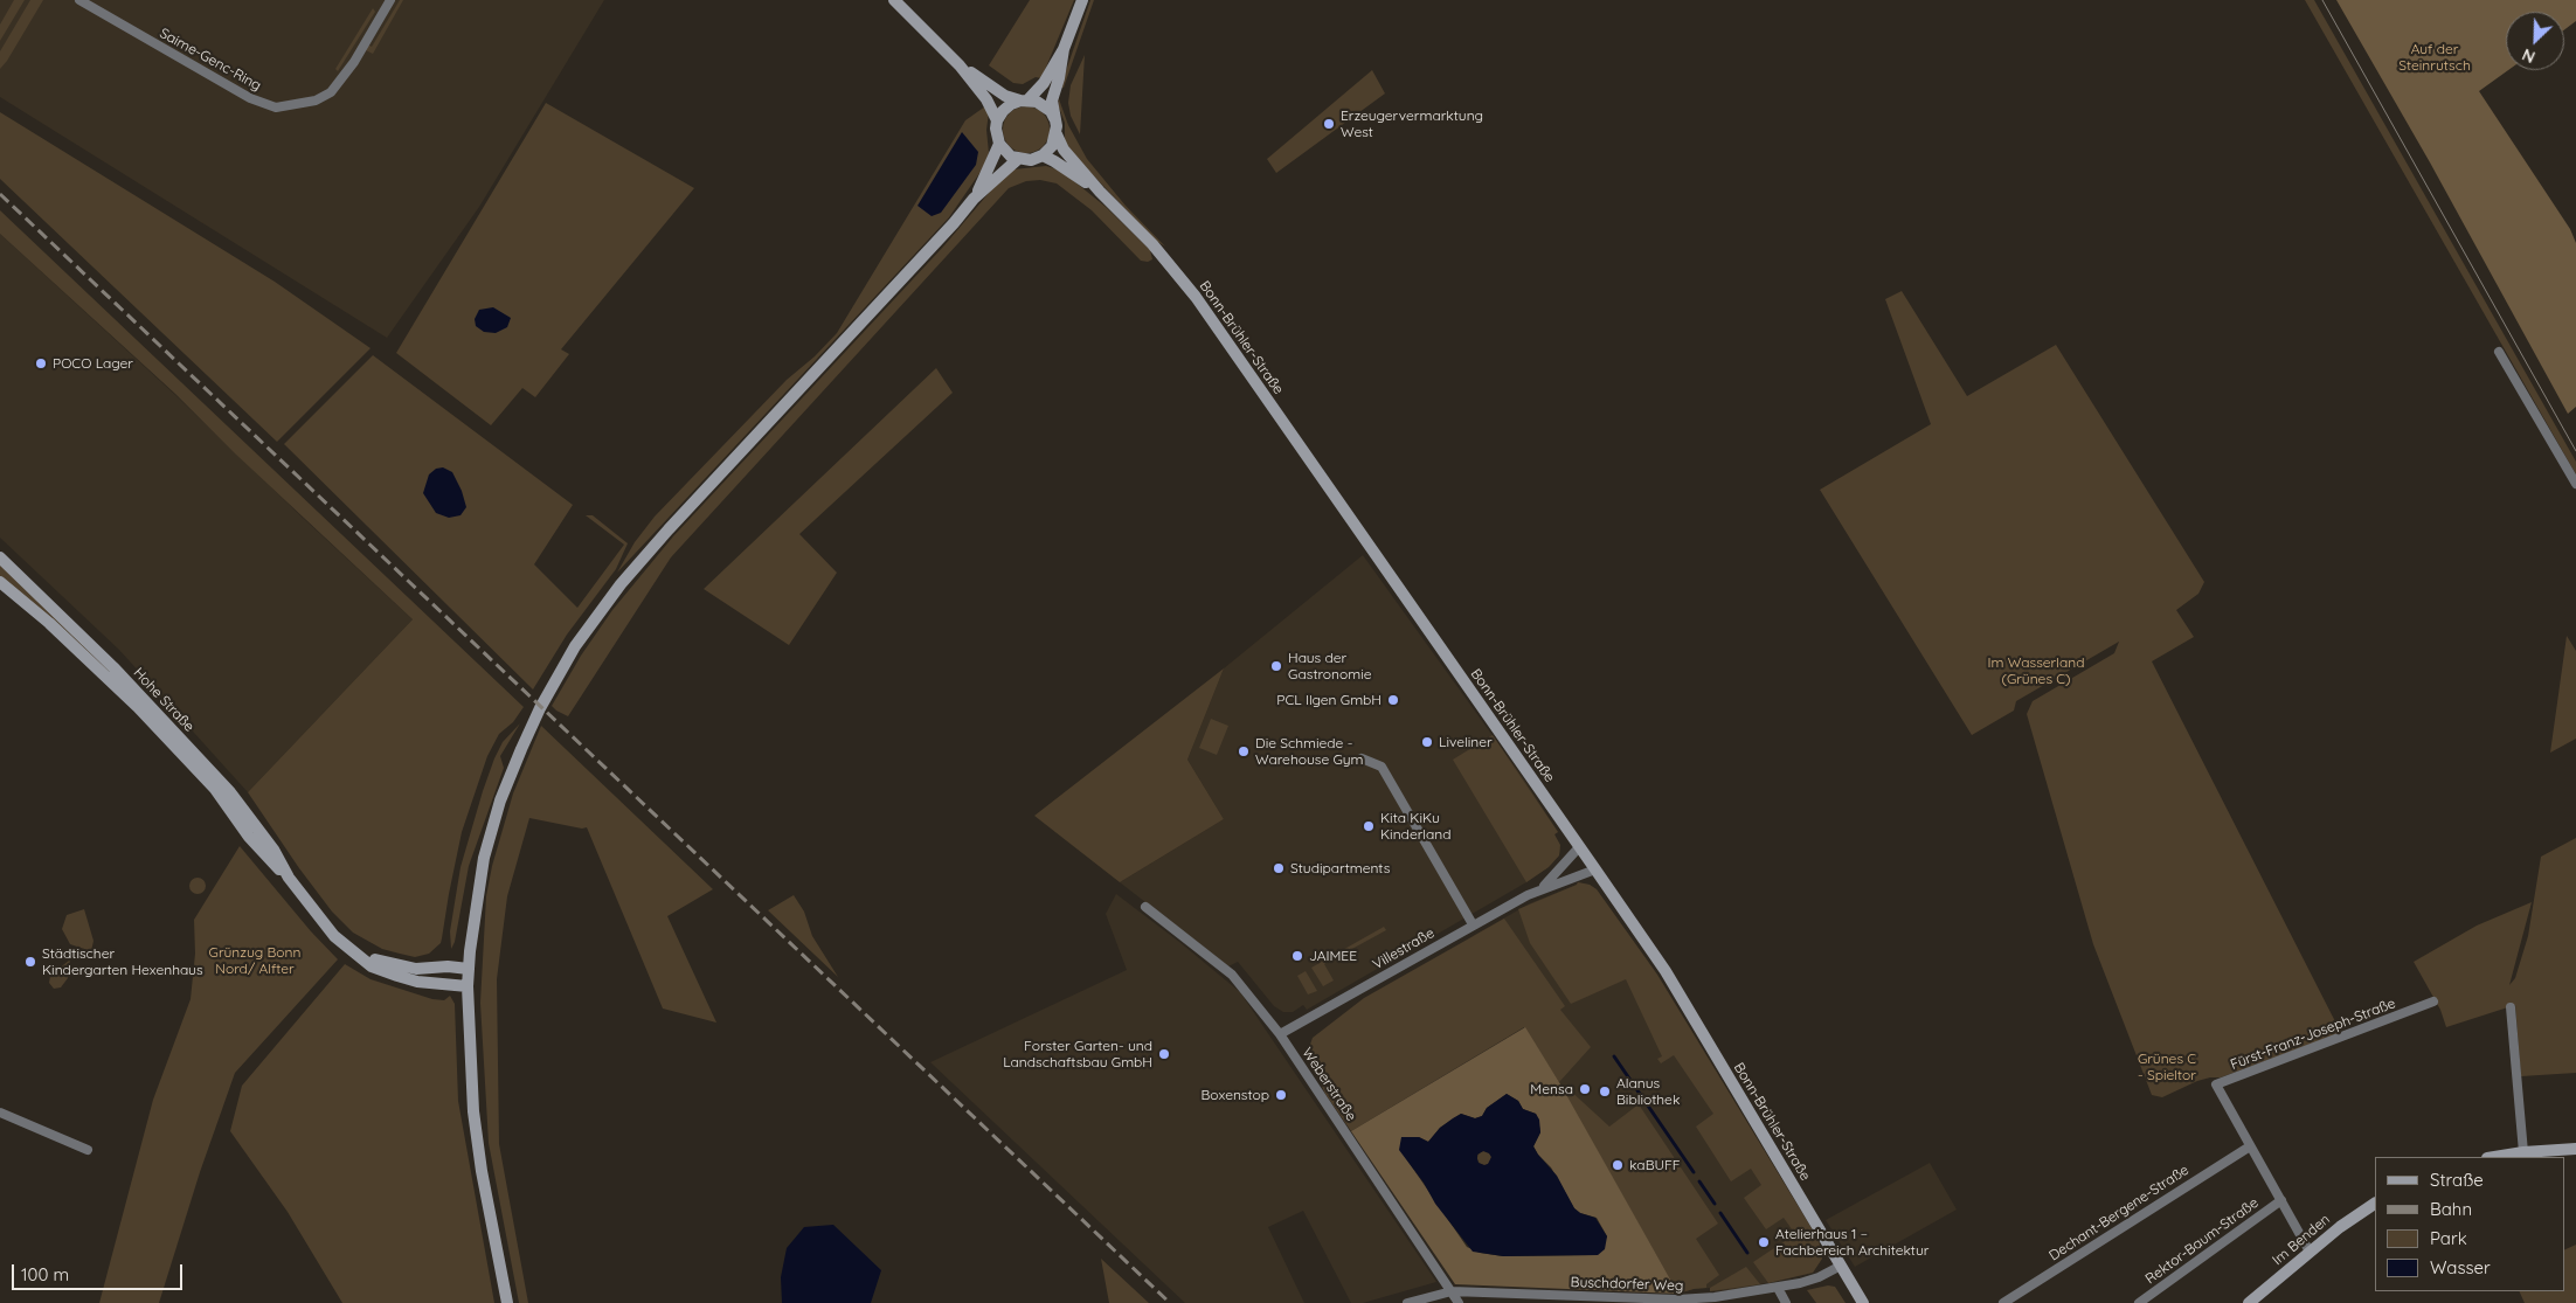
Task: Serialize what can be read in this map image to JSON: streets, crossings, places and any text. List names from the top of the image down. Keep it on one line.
{"streets":{"street":["Saime-Genc-Ring","Bonn-Brühler-Straße","Hohe Straße","Villestraße","Fürst-Franz-Joseph-Straße","Weberstraße","Dechant-Bergene-Straße","Im Benden","Rektor-Baum-Straße","Buschdorfer Weg"]},"crossings":[["Bonn-Brühler-Straße","Villestraße"],["Bonn-Brühler-Straße","Buschdorfer Weg"],["Villestraße","Weberstraße"],["Fürst-Franz-Joseph-Straße","Dechant-Bergene-Straße"],["Fürst-Franz-Joseph-Straße","Im Benden"],["Fürst-Franz-Joseph-Straße","Rektor-Baum-Straße"],["Weberstraße","Buschdorfer Weg"]],"parks":["Auf der Steinrutsch","Im Wasserland (Grünes C)","Grünzug Bonn Nord/ Alfter","Grünes C - Spieltor"],"places":["Erzeugervermarktung West","POCO Lager","Haus der Gastronomie","PCL Ilgen GmbH","Liveliner","Die Schmiede - Warehouse Gym","Kita KiKu Kinderland","Studipartments","JAIMEE","Städtischer Kindergarten Hexenhaus","Forster Garten- und Landschaftsbau GmbH","Mensa","Alanus Bibliothek","Boxenstop","kaBUFF","Atelierhaus 1 – Fachbereich Architektur"],"legend":["Straße","Bahn","Park","Wasser"],"scale_bar":"100 m","north":"bottom left"}
